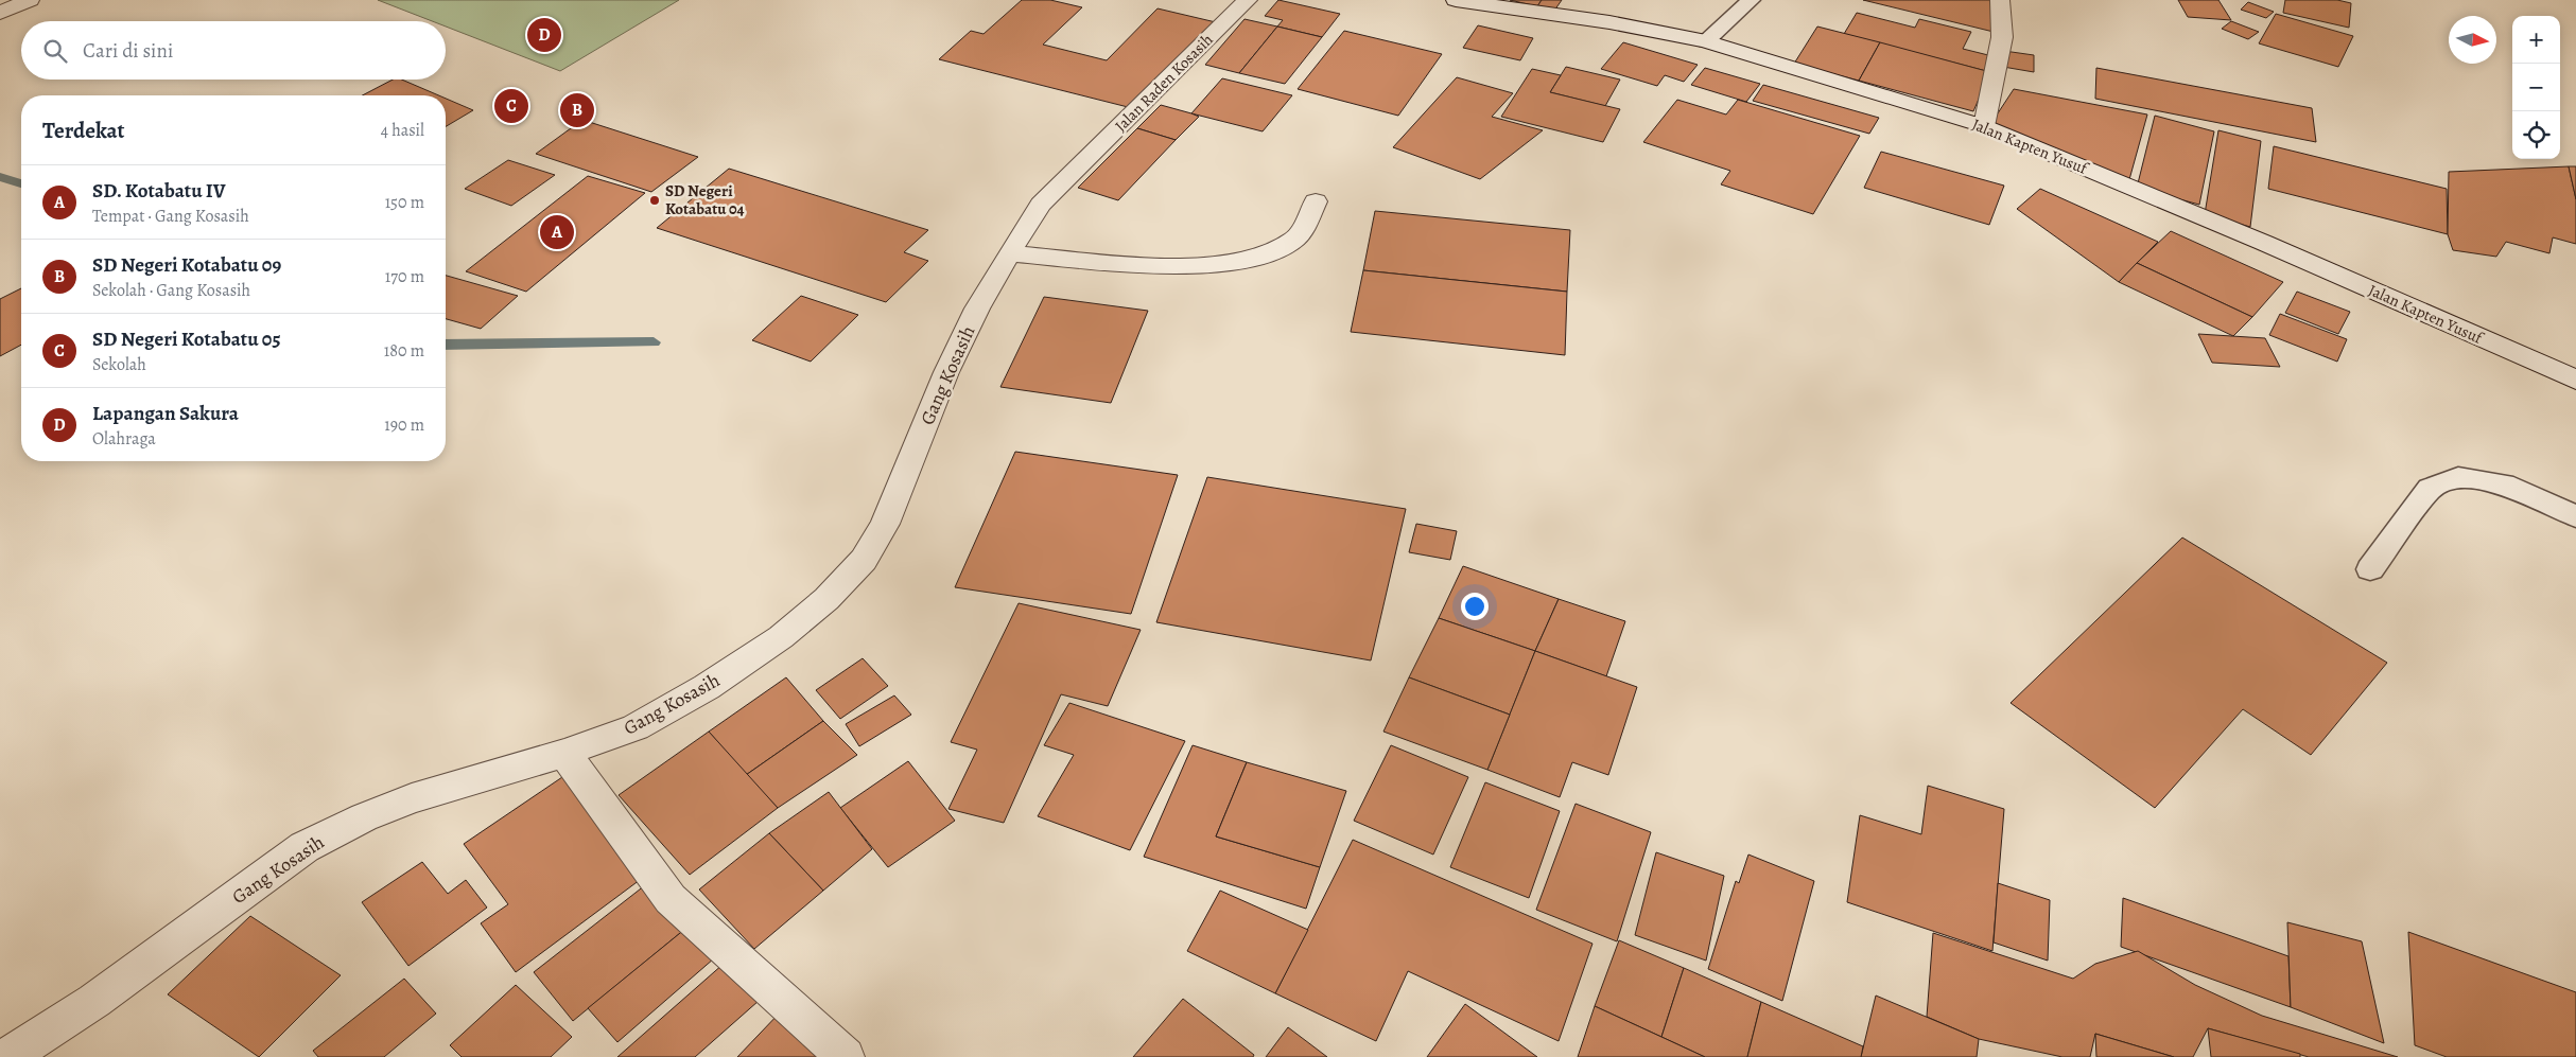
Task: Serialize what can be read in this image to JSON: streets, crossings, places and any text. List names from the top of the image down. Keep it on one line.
{"streets":{"street":["Jalan Raden Kosasih","Jalan Kapten Yusuf","Gang Kosasih"]},"crossings":[["Jalan Raden Kosasih","Gang Kosasih"]],"places":["SD Negeri Kotabatu 04"],"north":"right","page":{"map_buttons":["+","−"],"pins":["D","C","B","A"],"search":"Cari di sini","heading":["Terdekat","4 hasil"],"list":[{"mark":"A","name":"SD. Kotabatu IV","note":"Tempat · Gang Kosasih","value":"150 m"},{"mark":"B","name":"SD Negeri Kotabatu 09","note":"Sekolah · Gang Kosasih","value":"170 m"},{"mark":"C","name":"SD Negeri Kotabatu 05","note":"Sekolah","value":"180 m"},{"mark":"D","name":"Lapangan Sakura","note":"Olahraga","value":"190 m"}]}}
